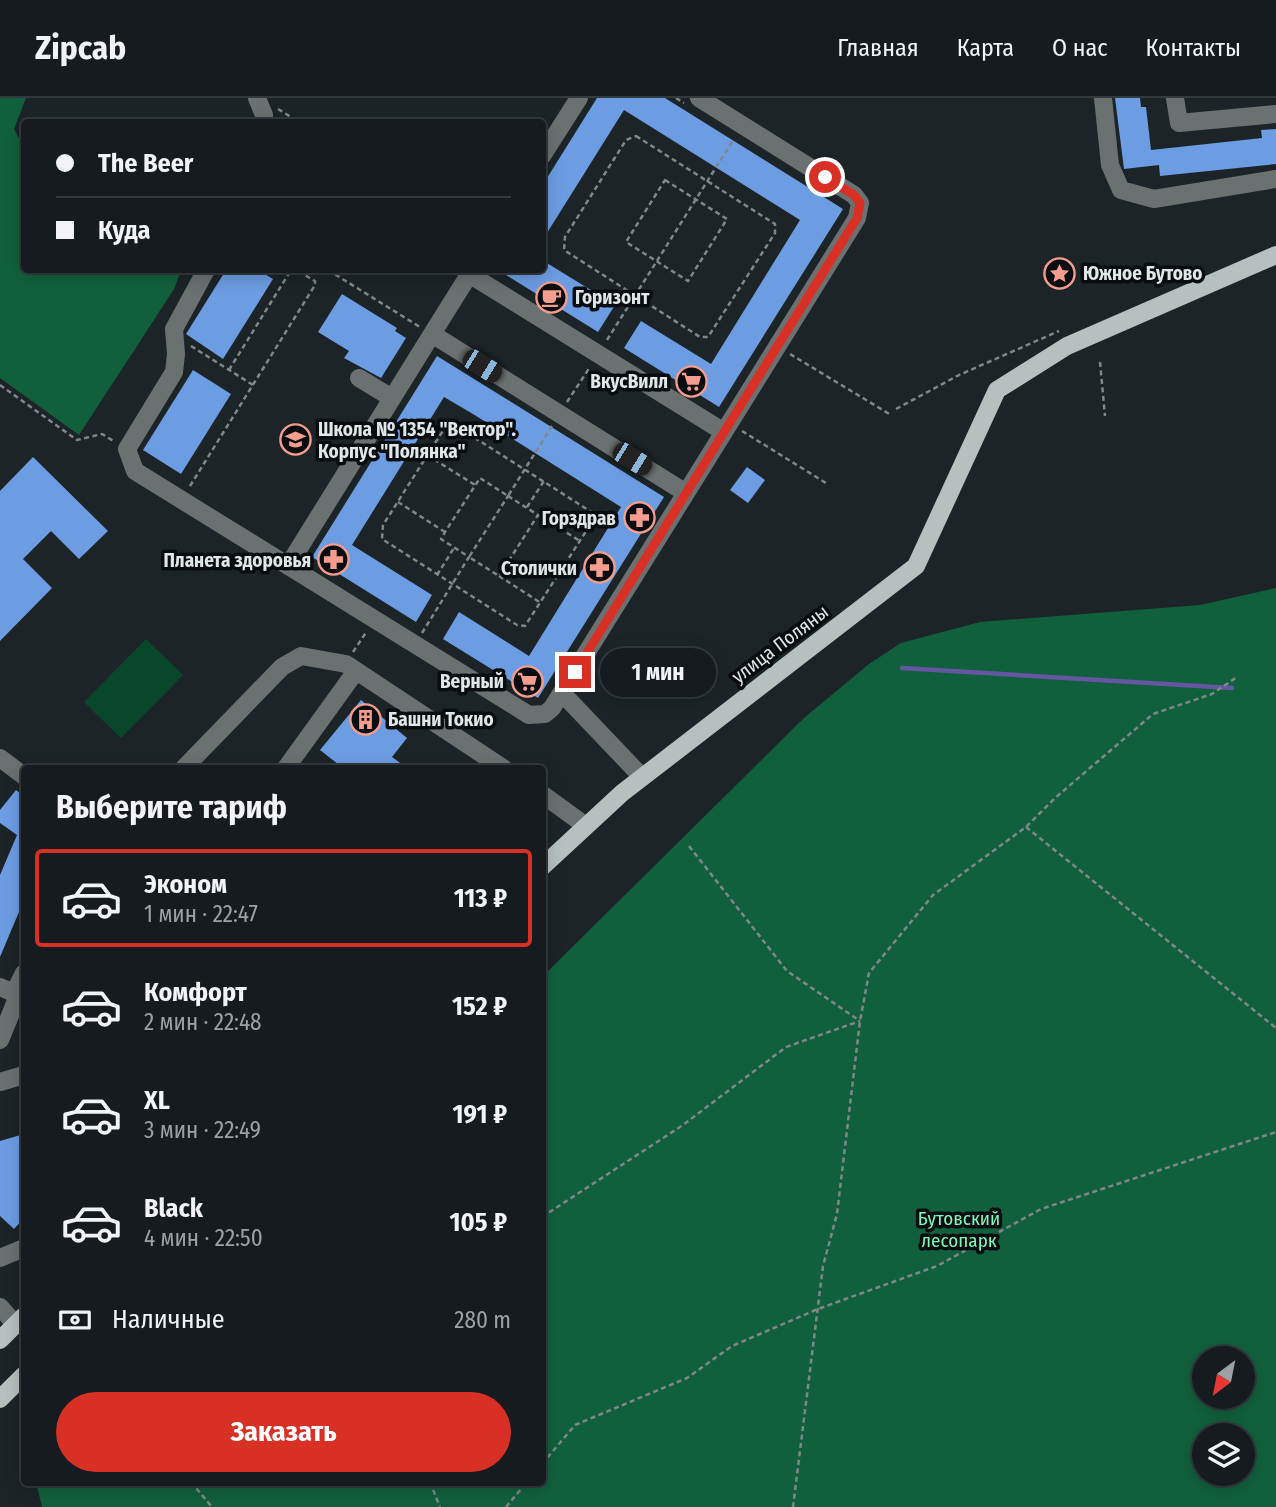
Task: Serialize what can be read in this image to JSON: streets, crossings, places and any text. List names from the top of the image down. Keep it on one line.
{"streets":{"main road":["улица Поляны"]},"parks":["Бутовский лесопарк"],"places":{"place":["Южное Бутово"],"cafe":["Горизонт"],"supermarket":["ВкусВилл","Верный"],"school or university":["Школа № 1354 \"Вектор\". Корпус \"Полянка\""],"pharmacy":["Горздрав","Планета здоровья","Столички"],"building":["Башни Токио"]},"north":"bottom left","page":{"header":"Zipcab","nav":["Главная","Карта","О нас","Контакты"],"banner":["The Beer","Куда"],"bubble":"1 мин","heading":"Выберите тариф","list":[{"name":"Эконом","note":"1 мин · 22:47","value":"113 ₽"},{"name":"Комфорт","note":"2 мин · 22:48","value":"152 ₽"},{"name":"XL","note":"3 мин · 22:49","value":"191 ₽"},{"name":"Black","note":"4 мин · 22:50","value":"105 ₽"}],"pay":["Наличные","280 m"],"buttons":"Заказать"}}
